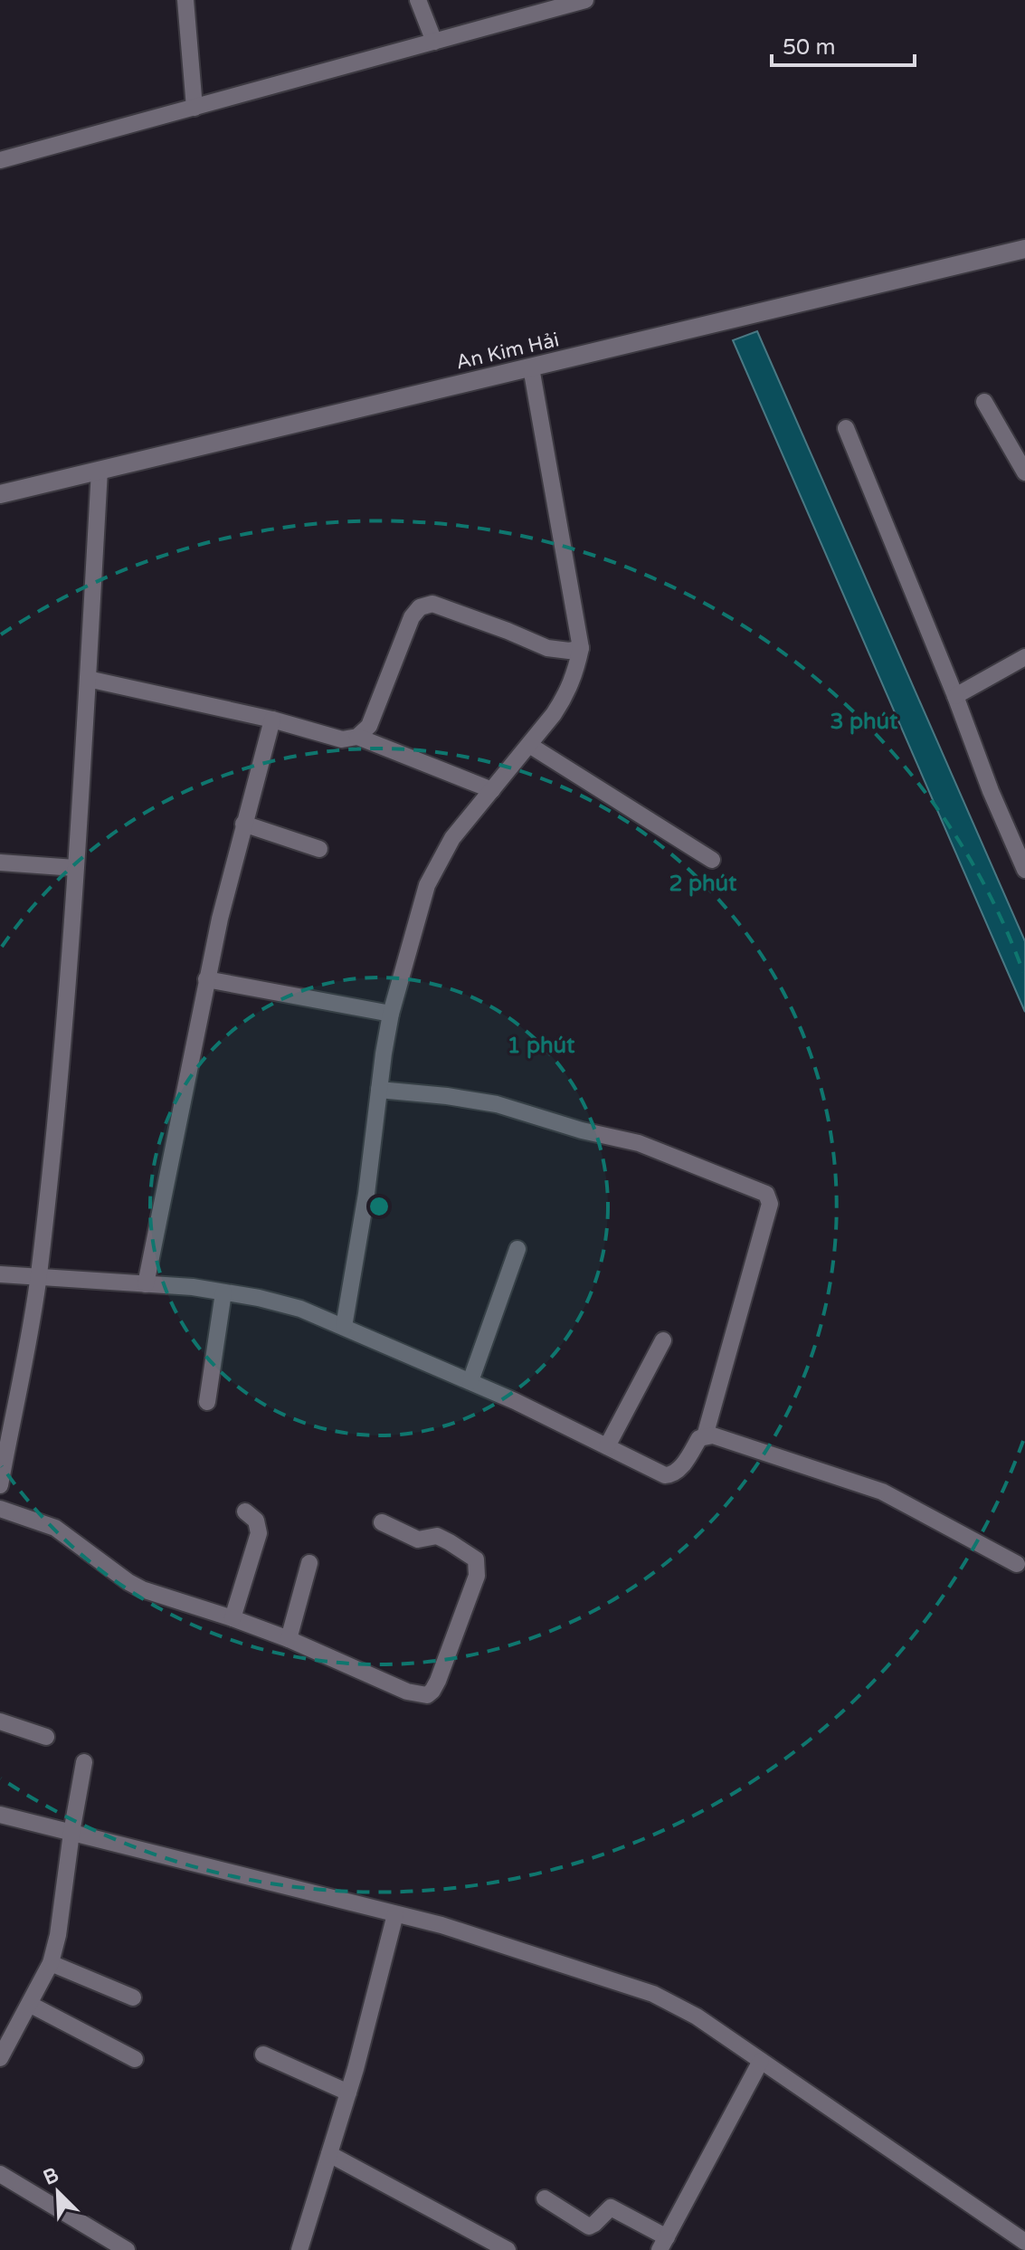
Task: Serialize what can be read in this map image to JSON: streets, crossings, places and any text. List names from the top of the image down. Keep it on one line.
{"streets":{"street":["An Kim Hải"]},"scale_bar":"50 m","north":"top left","rings":["3 phút","2 phút","1 phút"]}
